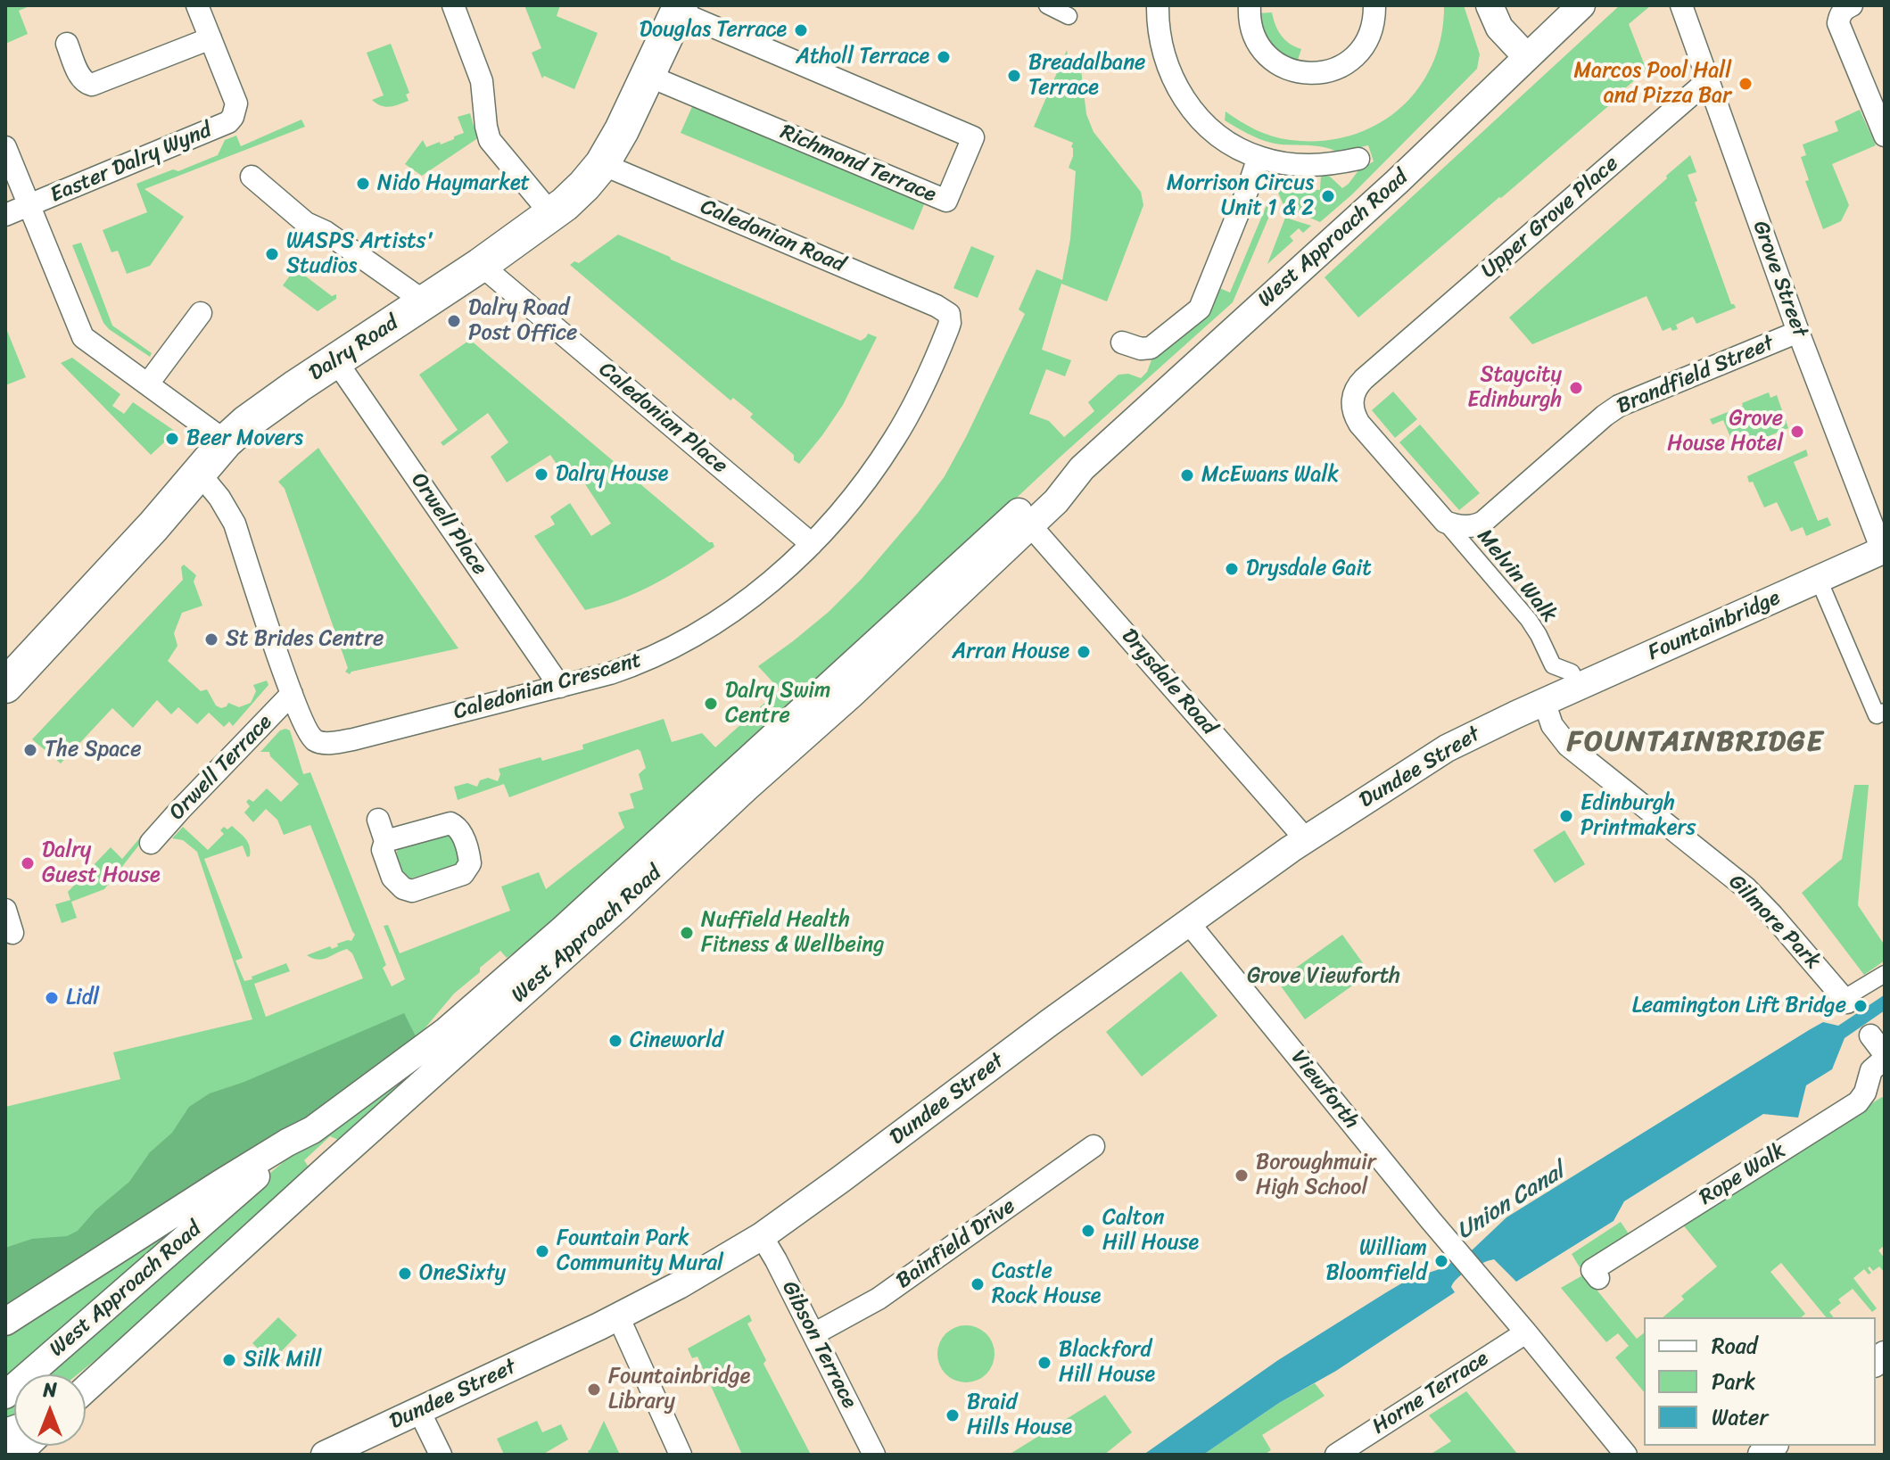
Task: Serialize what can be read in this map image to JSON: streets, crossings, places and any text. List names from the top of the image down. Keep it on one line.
{"streets":{"main road":["Dalry Road"],"street":["Easter Dalry Wynd","Richmond Terrace","Upper Grove Place","Caledonian Road","West Approach Road","Grove Street","Brandfield Street","Caledonian Place","Orwell Place","Melvin Walk","Fountainbridge","Drysdale Road","Caledonian Crescent","Orwell Terrace","Dundee Street","Gilmore Park","Viewforth","Rope Walk","Bainfield Drive","Gibson Terrace","Horne Terrace"]},"crossings":[["Richmond Terrace","Dalry Road"],["Upper Grove Place","Grove Street"],["Upper Grove Place","Brandfield Street"],["Upper Grove Place","Melvin Walk"],["Caledonian Road","Dalry Road"],["Caledonian Road","Caledonian Crescent"],["West Approach Road","Drysdale Road"],["Grove Street","Brandfield Street"],["Grove Street","Fountainbridge"],["Dalry Road","Caledonian Place"],["Dalry Road","Orwell Place"],["Dalry Road","Orwell Terrace"],["Brandfield Street","Melvin Walk"],["Caledonian Place","Caledonian Crescent"],["Orwell Place","Caledonian Crescent"],["Melvin Walk","Fountainbridge"],["Fountainbridge","Dundee Street"],["Fountainbridge","Gilmore Park"],["Drysdale Road","Dundee Street"],["Caledonian Crescent","Orwell Terrace"],["Dundee Street","Gilmore Park"],["Dundee Street","Viewforth"],["Dundee Street","Gibson Terrace"],["Viewforth","Horne Terrace"],["Bainfield Drive","Gibson Terrace"]],"districts":["FOUNTAINBRIDGE"],"water":["Union Canal"],"parks":["Grove Viewforth"],"places":["Douglas Terrace","Atholl Terrace","Breadalbane Terrace","Marcos Pool Hall and Pizza Bar","Nido Haymarket","Morrison Circus Unit 1 & 2","WASPS Artists' Studios","Dalry Road Post Office","Staycity Edinburgh","Grove House Hotel","Beer Movers","Dalry House","McEwans Walk","Drysdale Gait","St Brides Centre","Arran House","Dalry Swim Centre","The Space","Edinburgh Printmakers","Dalry Guest House","Nuffield Health Fitness & Wellbeing","Lidl","Leamington Lift Bridge","Cineworld","Boroughmuir High School","Calton Hill House","Fountain Park Community Mural","William Bloomfield","OneSixty","Castle Rock House","Silk Mill","Blackford Hill House","Fountainbridge Library","Braid Hills House"],"legend":["Road","Park","Water"],"north":"top"}
